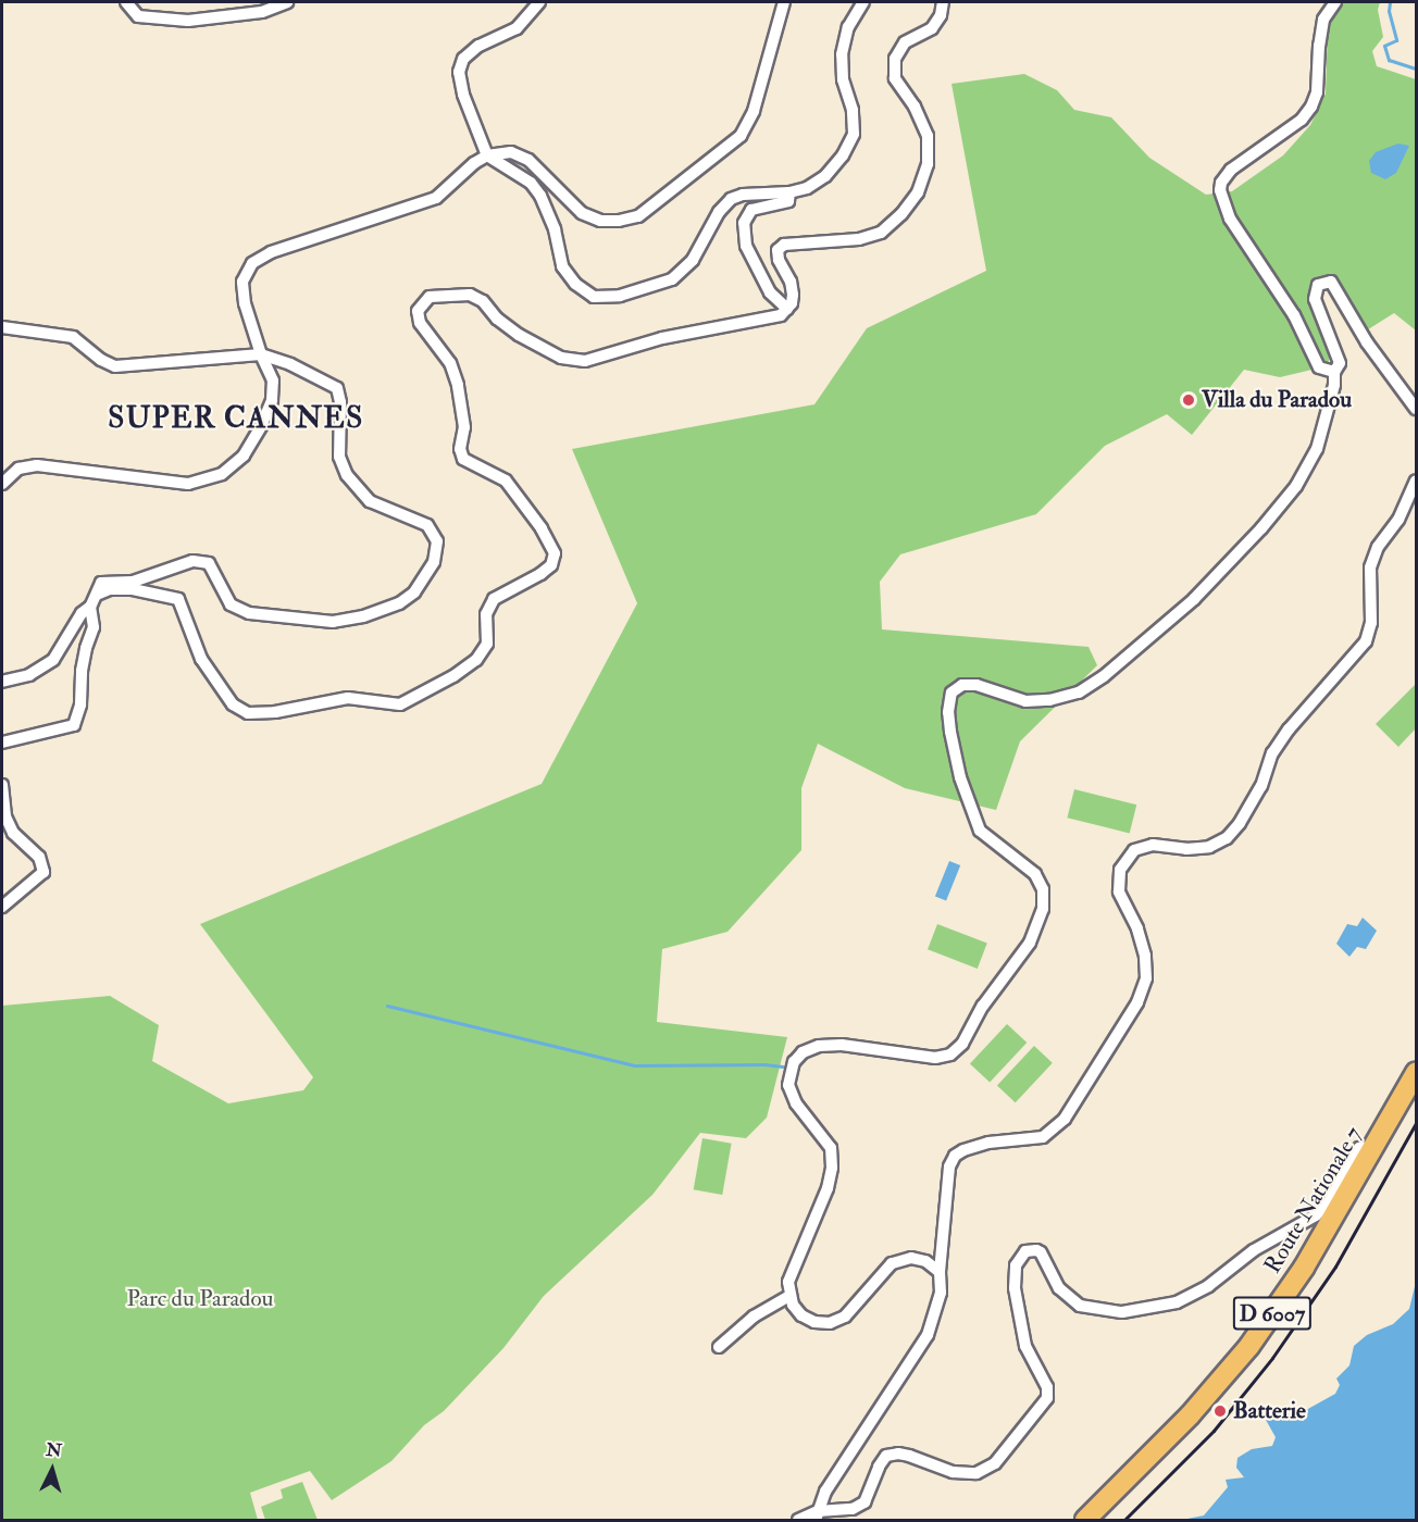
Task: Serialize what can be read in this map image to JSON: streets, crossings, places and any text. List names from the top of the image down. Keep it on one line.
{"streets":{"main road":["Route Nationale 7","D 6007"]},"districts":["SUPER CANNES"],"parks":["Parc du Paradou"],"places":["Villa du Paradou","Batterie"],"north":"top"}
